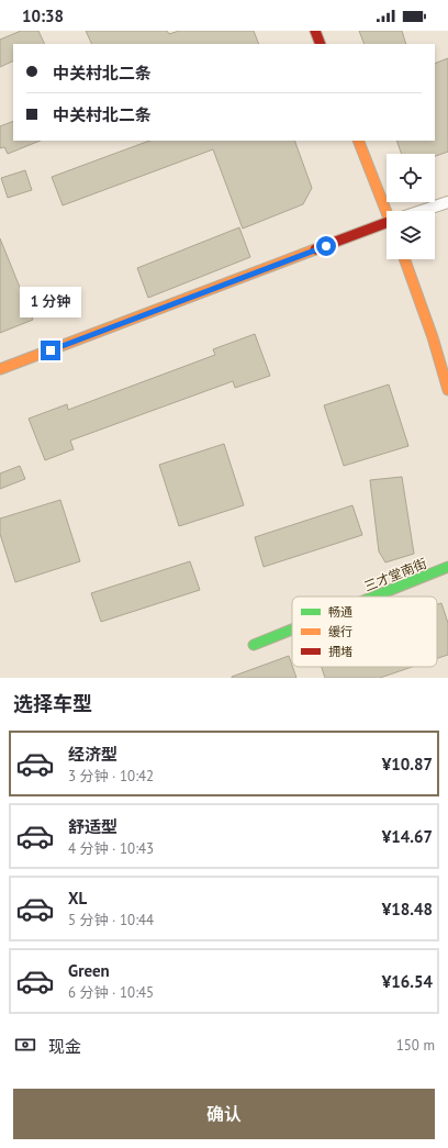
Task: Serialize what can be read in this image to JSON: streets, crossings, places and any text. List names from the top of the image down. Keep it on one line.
{"streets":{"street":["三才堂南街"]},"legend":["畅通","缓行","拥堵"],"page":{"status":"10:38","banner":["中关村北二条","中关村北二条"],"bubble":"1 分钟","heading":"选择车型","list":[{"name":"经济型","note":"3 分钟 · 10:42","value":"¥10.87"},{"name":"舒适型","note":"4 分钟 · 10:43","value":"¥14.67"},{"name":"XL","note":"5 分钟 · 10:44","value":"¥18.48"},{"name":"Green","note":"6 分钟 · 10:45","value":"¥16.54"}],"pay":["现金","150 m"],"buttons":"确认"}}
